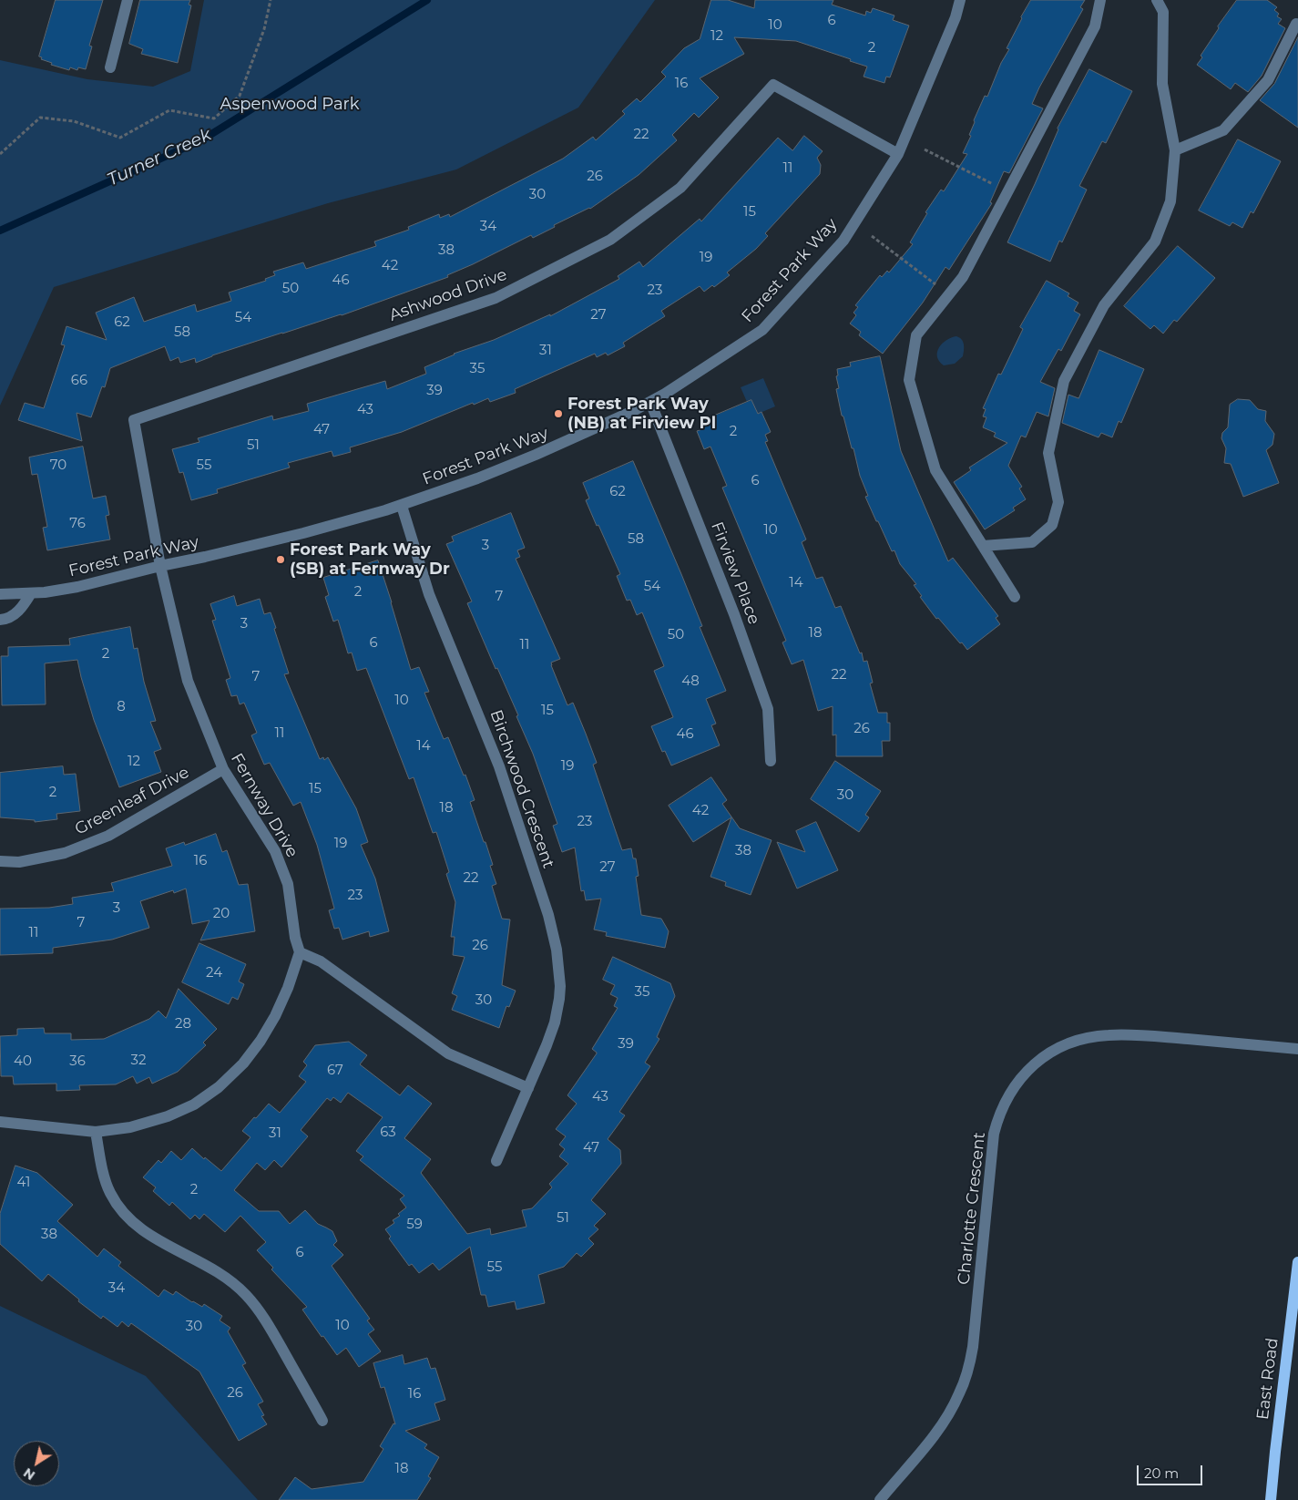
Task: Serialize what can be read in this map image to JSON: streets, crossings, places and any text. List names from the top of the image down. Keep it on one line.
{"streets":{"main road":["East Road"],"street":["Forest Park Way","Ashwood Drive","Firview Place","Birchwood Crescent","Greenleaf Drive","Fernway Drive","Charlotte Crescent"]},"crossings":[["Forest Park Way","Ashwood Drive"],["Forest Park Way","Firview Place"],["Forest Park Way","Birchwood Crescent"],["Forest Park Way","Fernway Drive"],["Ashwood Drive","Fernway Drive"],["Greenleaf Drive","Fernway Drive"]],"water":["Turner Creek"],"parks":["Aspenwood Park"],"places":["Forest Park Way (NB) at Firview Pl","Forest Park Way (SB) at Fernway Dr"],"house_numbers":["6","10","12","2","16","22","11","26","30","15","34","38","19","42","46","50","23","27","54","62","58","31","35","66","39","43","47","2","51","70","55","6","62","76","10","58","3","14","54","2","7","3","18","50","6","11","2","22","7","48","10","8","15","26","11","46","14","12","19","15","2","30","18","42","23","19","38","16","27","22","23","3","20","7","11","26","24","35","30","28","39","32","40","36","67","43","63","31","47","41","2","51","59","38","6","55","34","10","30","26","16","18"],"scale_bar":"20 m","north":"bottom left"}
